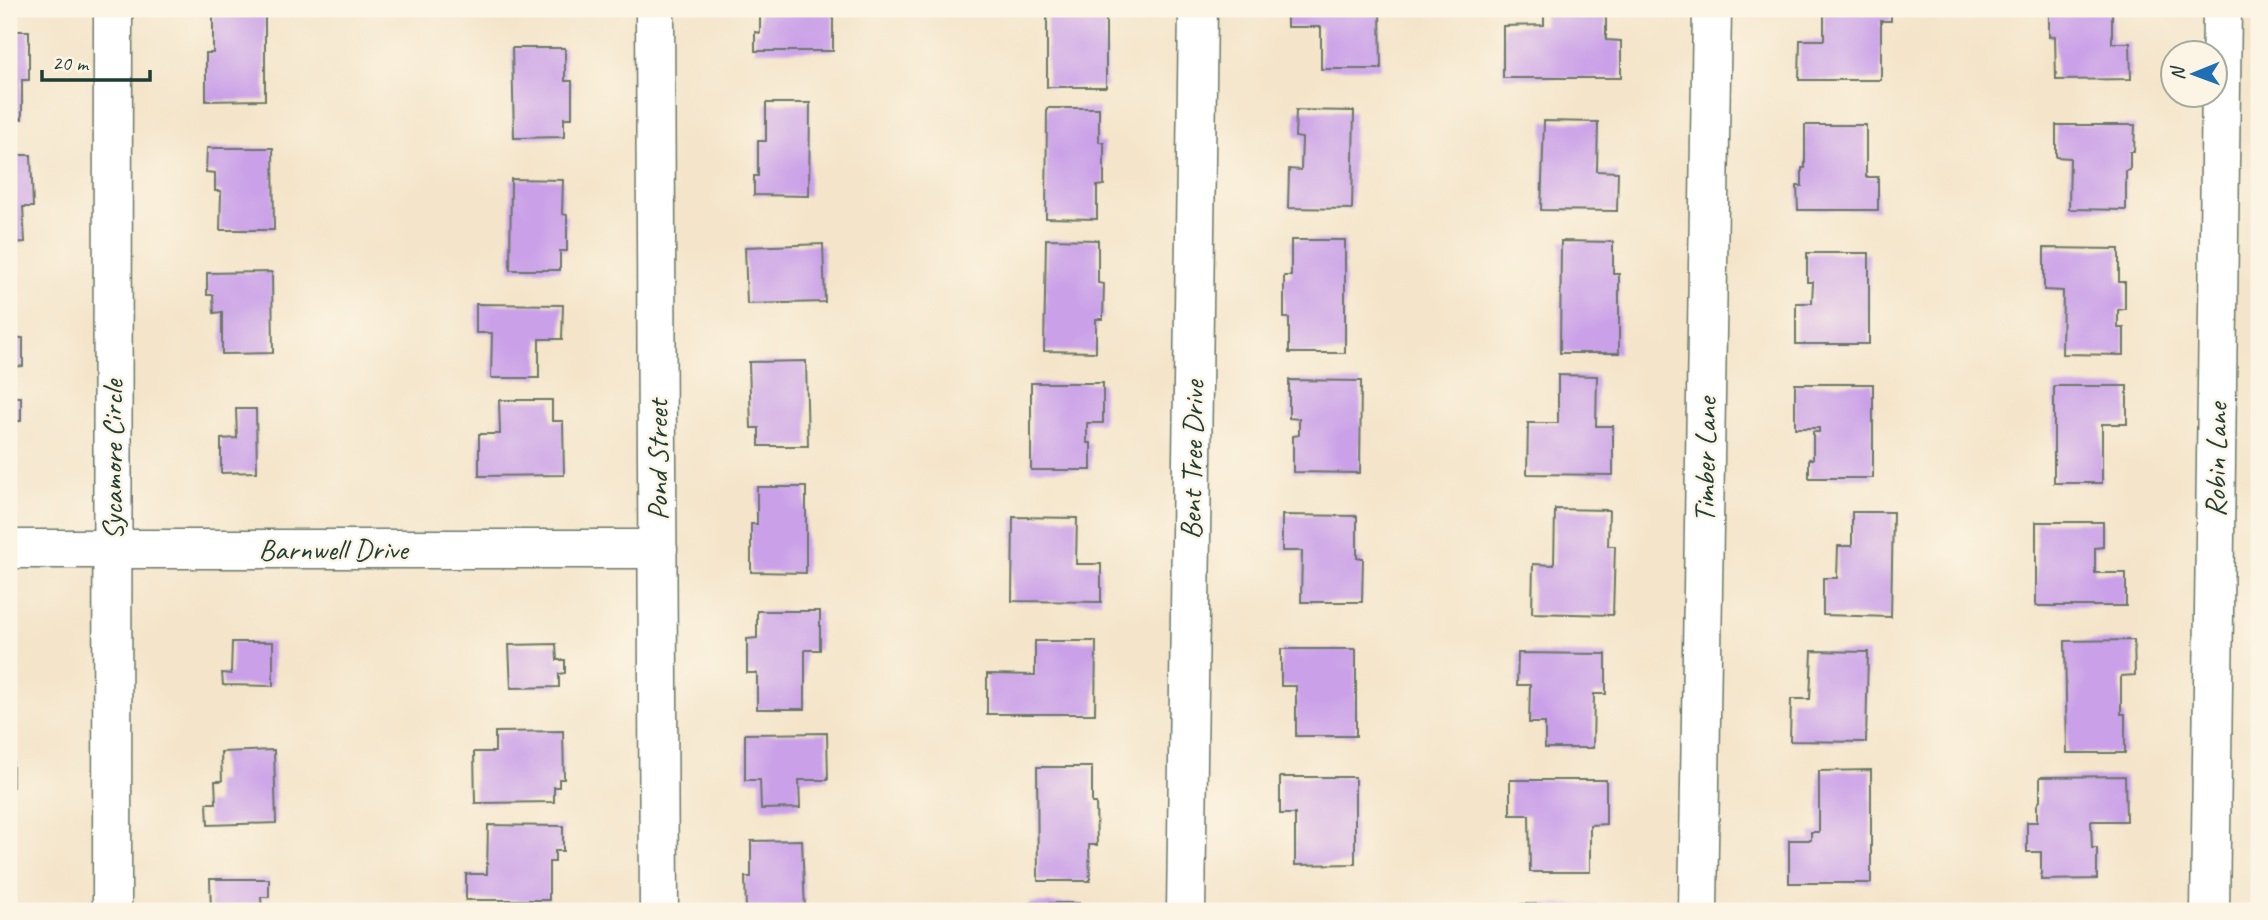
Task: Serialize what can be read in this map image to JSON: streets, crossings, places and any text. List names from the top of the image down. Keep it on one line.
{"streets":{"street":["Sycamore Circle","Pond Street","Bent Tree Drive","Timber Lane","Robin Lane","Barnwell Drive"]},"crossings":[["Sycamore Circle","Barnwell Drive"],["Pond Street","Barnwell Drive"]],"scale_bar":"20 m","north":"left"}
